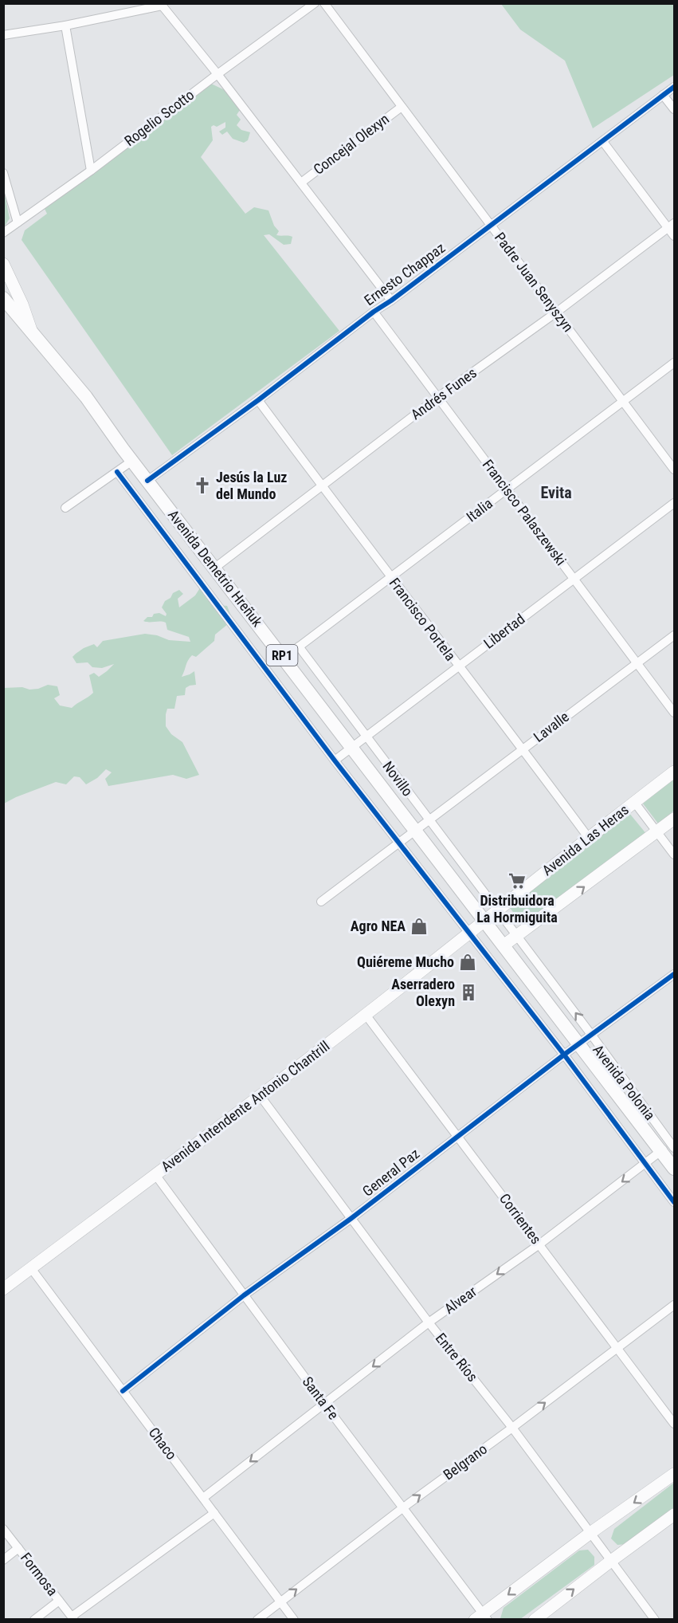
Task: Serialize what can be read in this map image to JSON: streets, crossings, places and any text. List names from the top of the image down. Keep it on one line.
{"streets":{"main road":["Avenida Demetrio Hreñuk","RP1","Avenida Las Heras","Avenida Polonia","Avenida Intendente Antonio Chantrill"],"street":["Rogelio Scotto","Concejal Olexyn","Ernesto Chappaz","Padre Juan Senyszyn","Andrés Funes","Italia","Francisco Palaszewski","Francisco Portela","Libertad","Lavalle","Novillo","General Paz","Corrientes","Alvear","Entre Ríos","Santa Fe","Chaco","Belgrano","Formosa"]},"crossings":[["Concejal Olexyn","Padre Juan Senyszyn"],["Ernesto Chappaz","Padre Juan Senyszyn"],["Ernesto Chappaz","Francisco Palaszewski"],["Ernesto Chappaz","Avenida Demetrio Hreñuk"],["Ernesto Chappaz","Francisco Portela"],["Padre Juan Senyszyn","Andrés Funes"],["Padre Juan Senyszyn","Italia"],["Andrés Funes","Francisco Palaszewski"],["Andrés Funes","Avenida Demetrio Hreñuk"],["Andrés Funes","Francisco Portela"],["Italia","Francisco Palaszewski"],["Italia","Avenida Demetrio Hreñuk"],["Italia","Francisco Portela"],["Italia","Novillo"],["Francisco Palaszewski","Libertad"],["Francisco Palaszewski","Lavalle"],["Avenida Demetrio Hreñuk","Libertad"],["Avenida Demetrio Hreñuk","RP1"],["Avenida Demetrio Hreñuk","Lavalle"],["Avenida Demetrio Hreñuk","Avenida Las Heras"],["Avenida Demetrio Hreñuk","Avenida Polonia"],["Avenida Demetrio Hreñuk","Avenida Intendente Antonio Chantrill"],["Francisco Portela","Libertad"],["Francisco Portela","Lavalle"],["Francisco Portela","Avenida Las Heras"],["Libertad","Novillo"],["Lavalle","Novillo"],["Novillo","Avenida Las Heras"],["Novillo","Avenida Polonia"],["Avenida Las Heras","Avenida Polonia"],["Avenida Las Heras","Avenida Intendente Antonio Chantrill"],["Avenida Polonia","Avenida Intendente Antonio Chantrill"],["Avenida Polonia","General Paz"],["Avenida Polonia","Alvear"],["Avenida Intendente Antonio Chantrill","Corrientes"],["Avenida Intendente Antonio Chantrill","Entre Ríos"],["Avenida Intendente Antonio Chantrill","Santa Fe"],["Avenida Intendente Antonio Chantrill","Chaco"],["General Paz","Corrientes"],["General Paz","Entre Ríos"],["General Paz","Santa Fe"],["General Paz","Chaco"],["Corrientes","Alvear"],["Corrientes","Belgrano"],["Alvear","Entre Ríos"],["Alvear","Santa Fe"],["Alvear","Chaco"],["Entre Ríos","Belgrano"],["Santa Fe","Belgrano"],["Chaco","Belgrano"]],"one_way":["Alvear","Belgrano"],"districts":["Evita"],"places":{"church":["Jesús la Luz del Mundo"],"supermarket":["Distribuidora La Hormiguita"],"shop":["Agro NEA","Quiéreme Mucho"],"building":["Aserradero Olexyn"]}}
